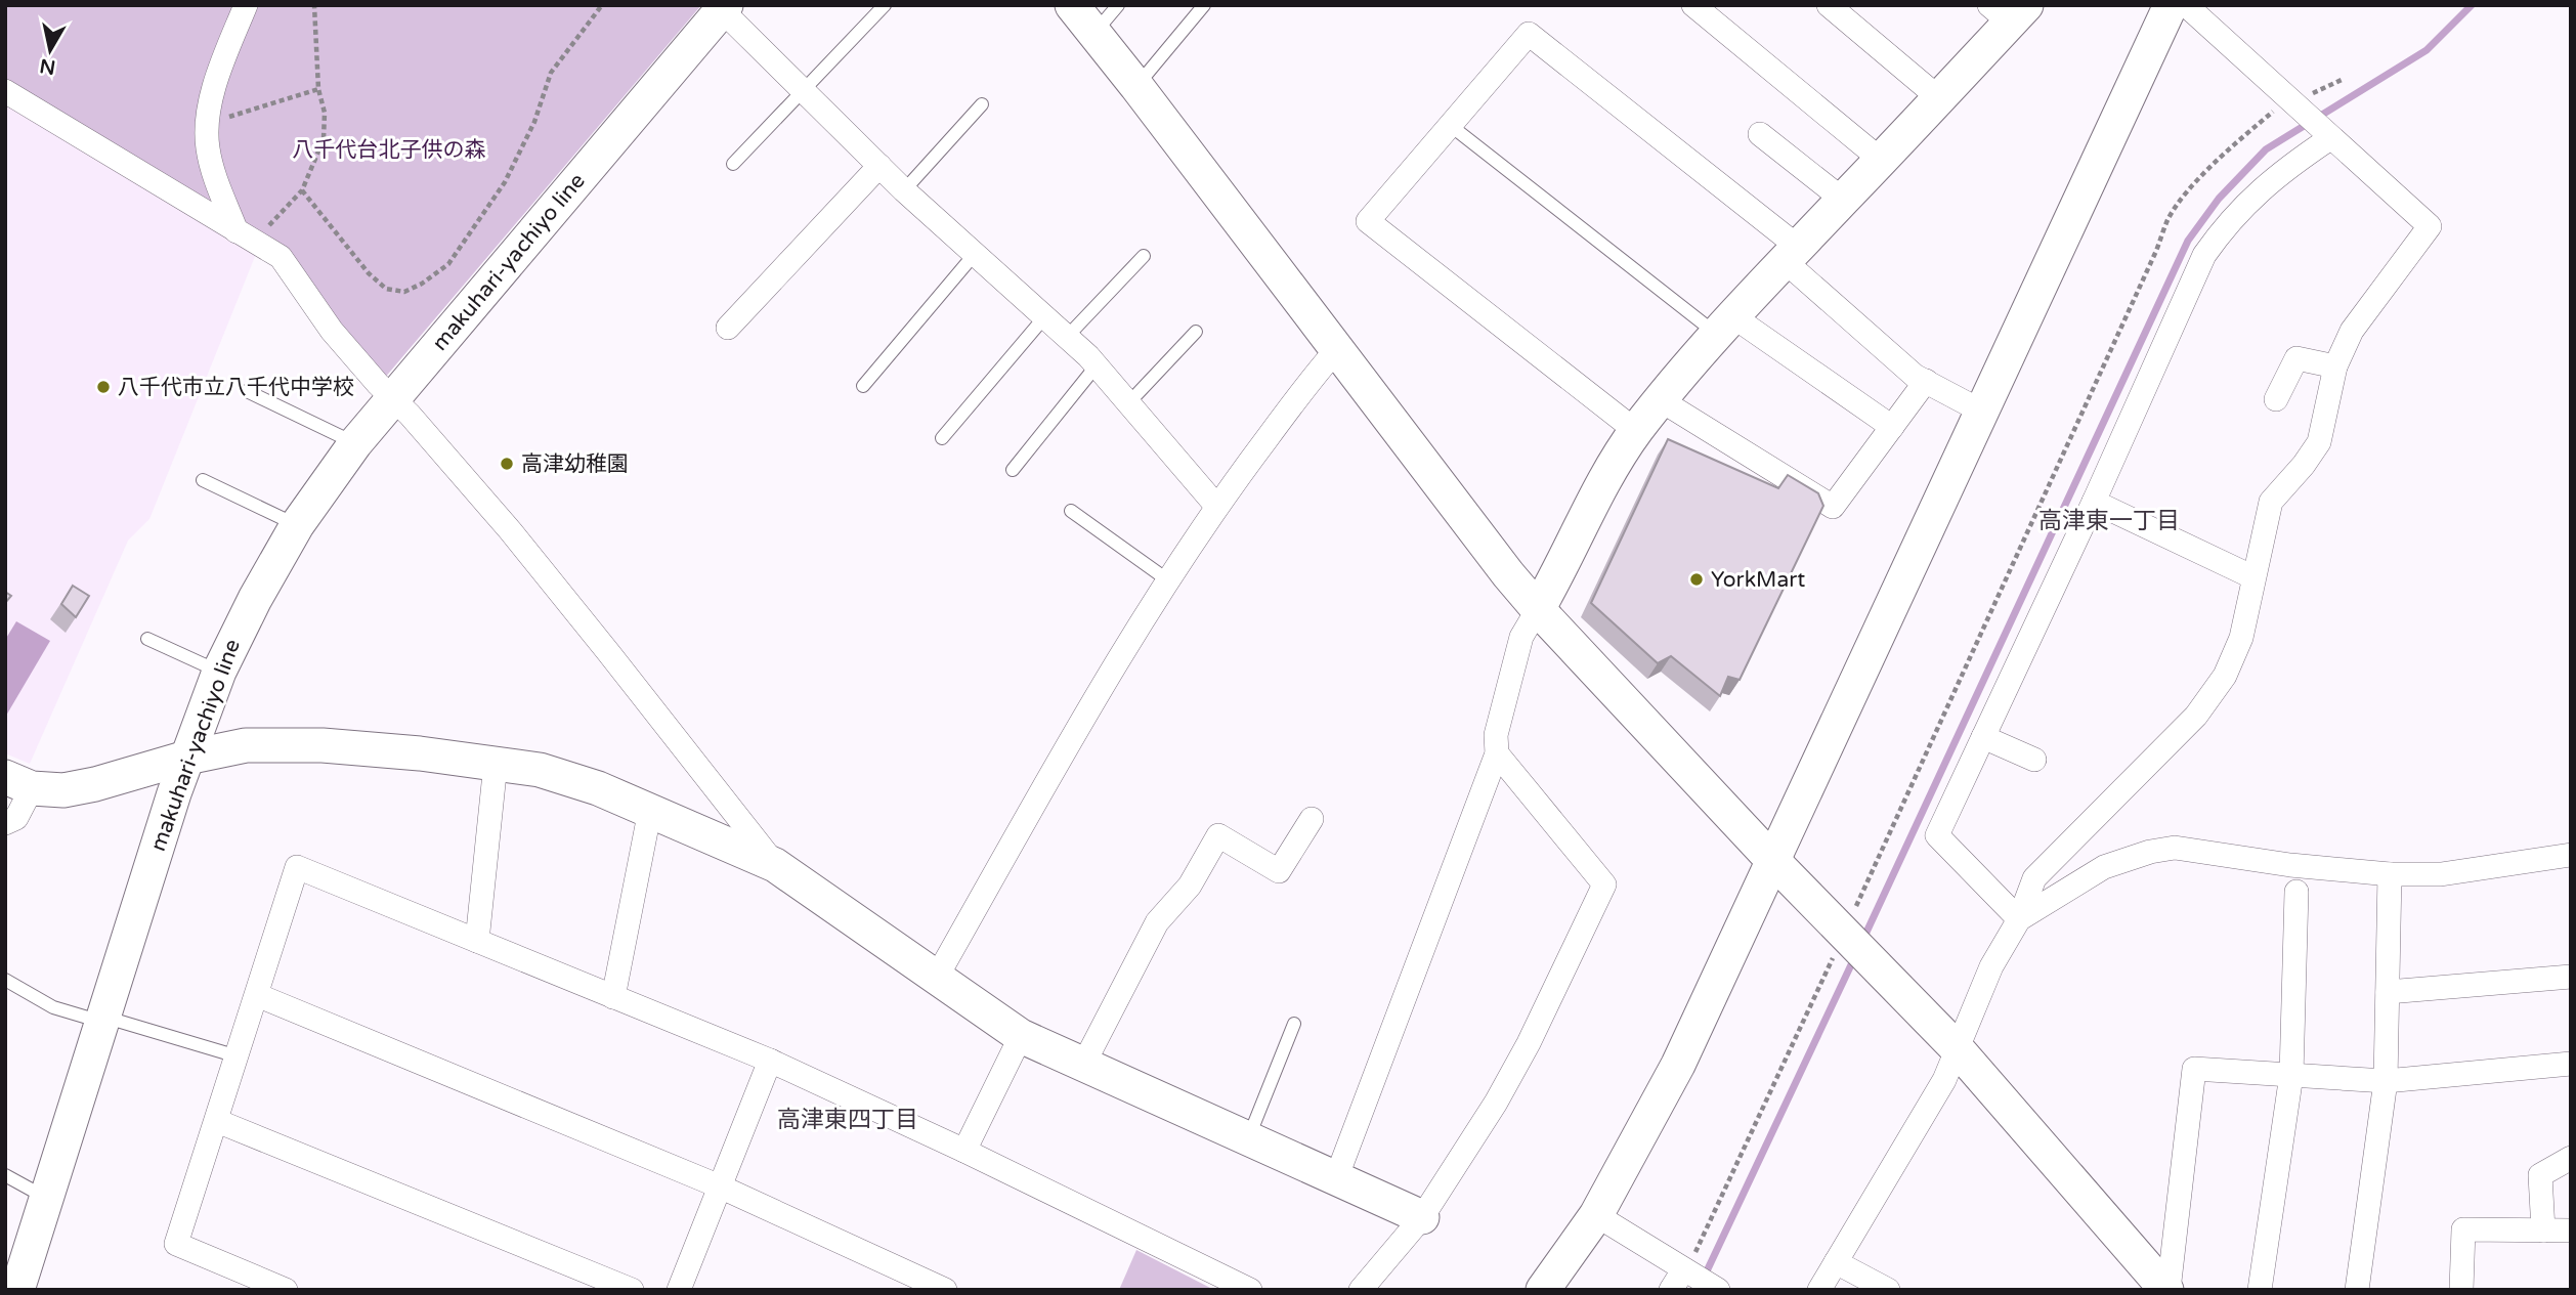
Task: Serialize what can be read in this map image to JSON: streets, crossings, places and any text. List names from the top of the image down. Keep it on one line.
{"streets":{"street":["makuhari-yachiyo line"]},"districts":["高津東一丁目","高津東四丁目"],"parks":["八千代台北子供の森"],"places":["八千代市立八千代中学校","高津幼稚園","YorkMart"],"north":"bottom"}
